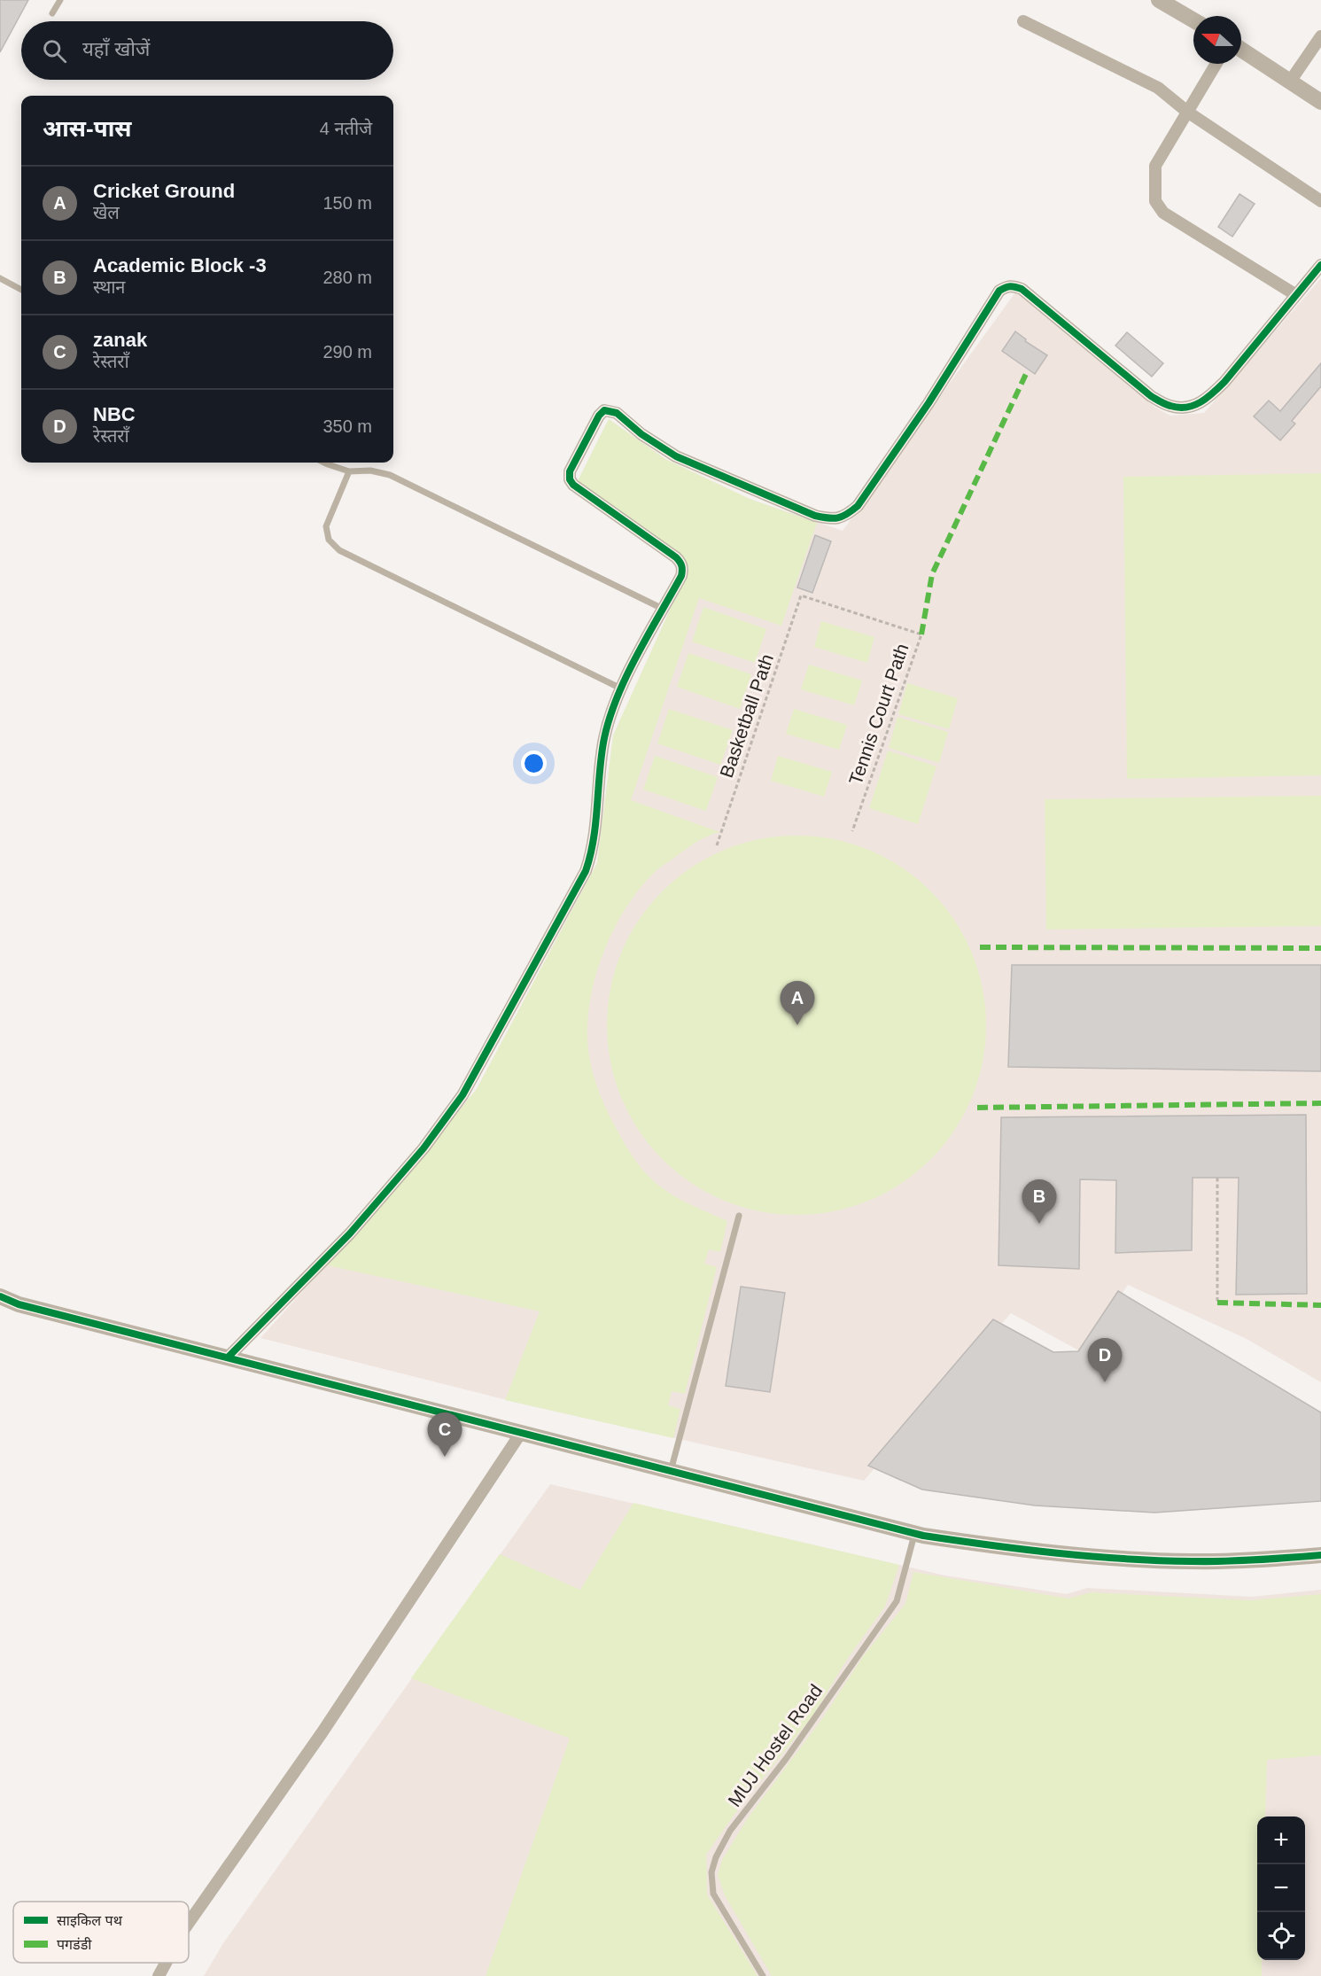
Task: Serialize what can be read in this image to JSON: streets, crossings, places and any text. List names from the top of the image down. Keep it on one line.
{"streets":{"lane":["MUJ Hostel Road"],"path":["Tennis Court Path","Basketball Path"]},"crossings":[["Tennis Court Path","Basketball Path"]],"legend":["साइकिल पथ","पगडंडी"],"north":"left","page":{"search":"यहाँ खोजें","heading":["आस-पास","4 नतीजे"],"list":[{"mark":"A","name":"Cricket Ground","note":"खेल","value":"150 m"},{"mark":"B","name":"Academic Block -3","note":"स्थान","value":"280 m"},{"mark":"C","name":"zanak","note":"रेस्तराँ","value":"290 m"},{"mark":"D","name":"NBC","note":"रेस्तराँ","value":"350 m"}],"pins":["A","B","D","C"],"map_buttons":["+","−"]}}
